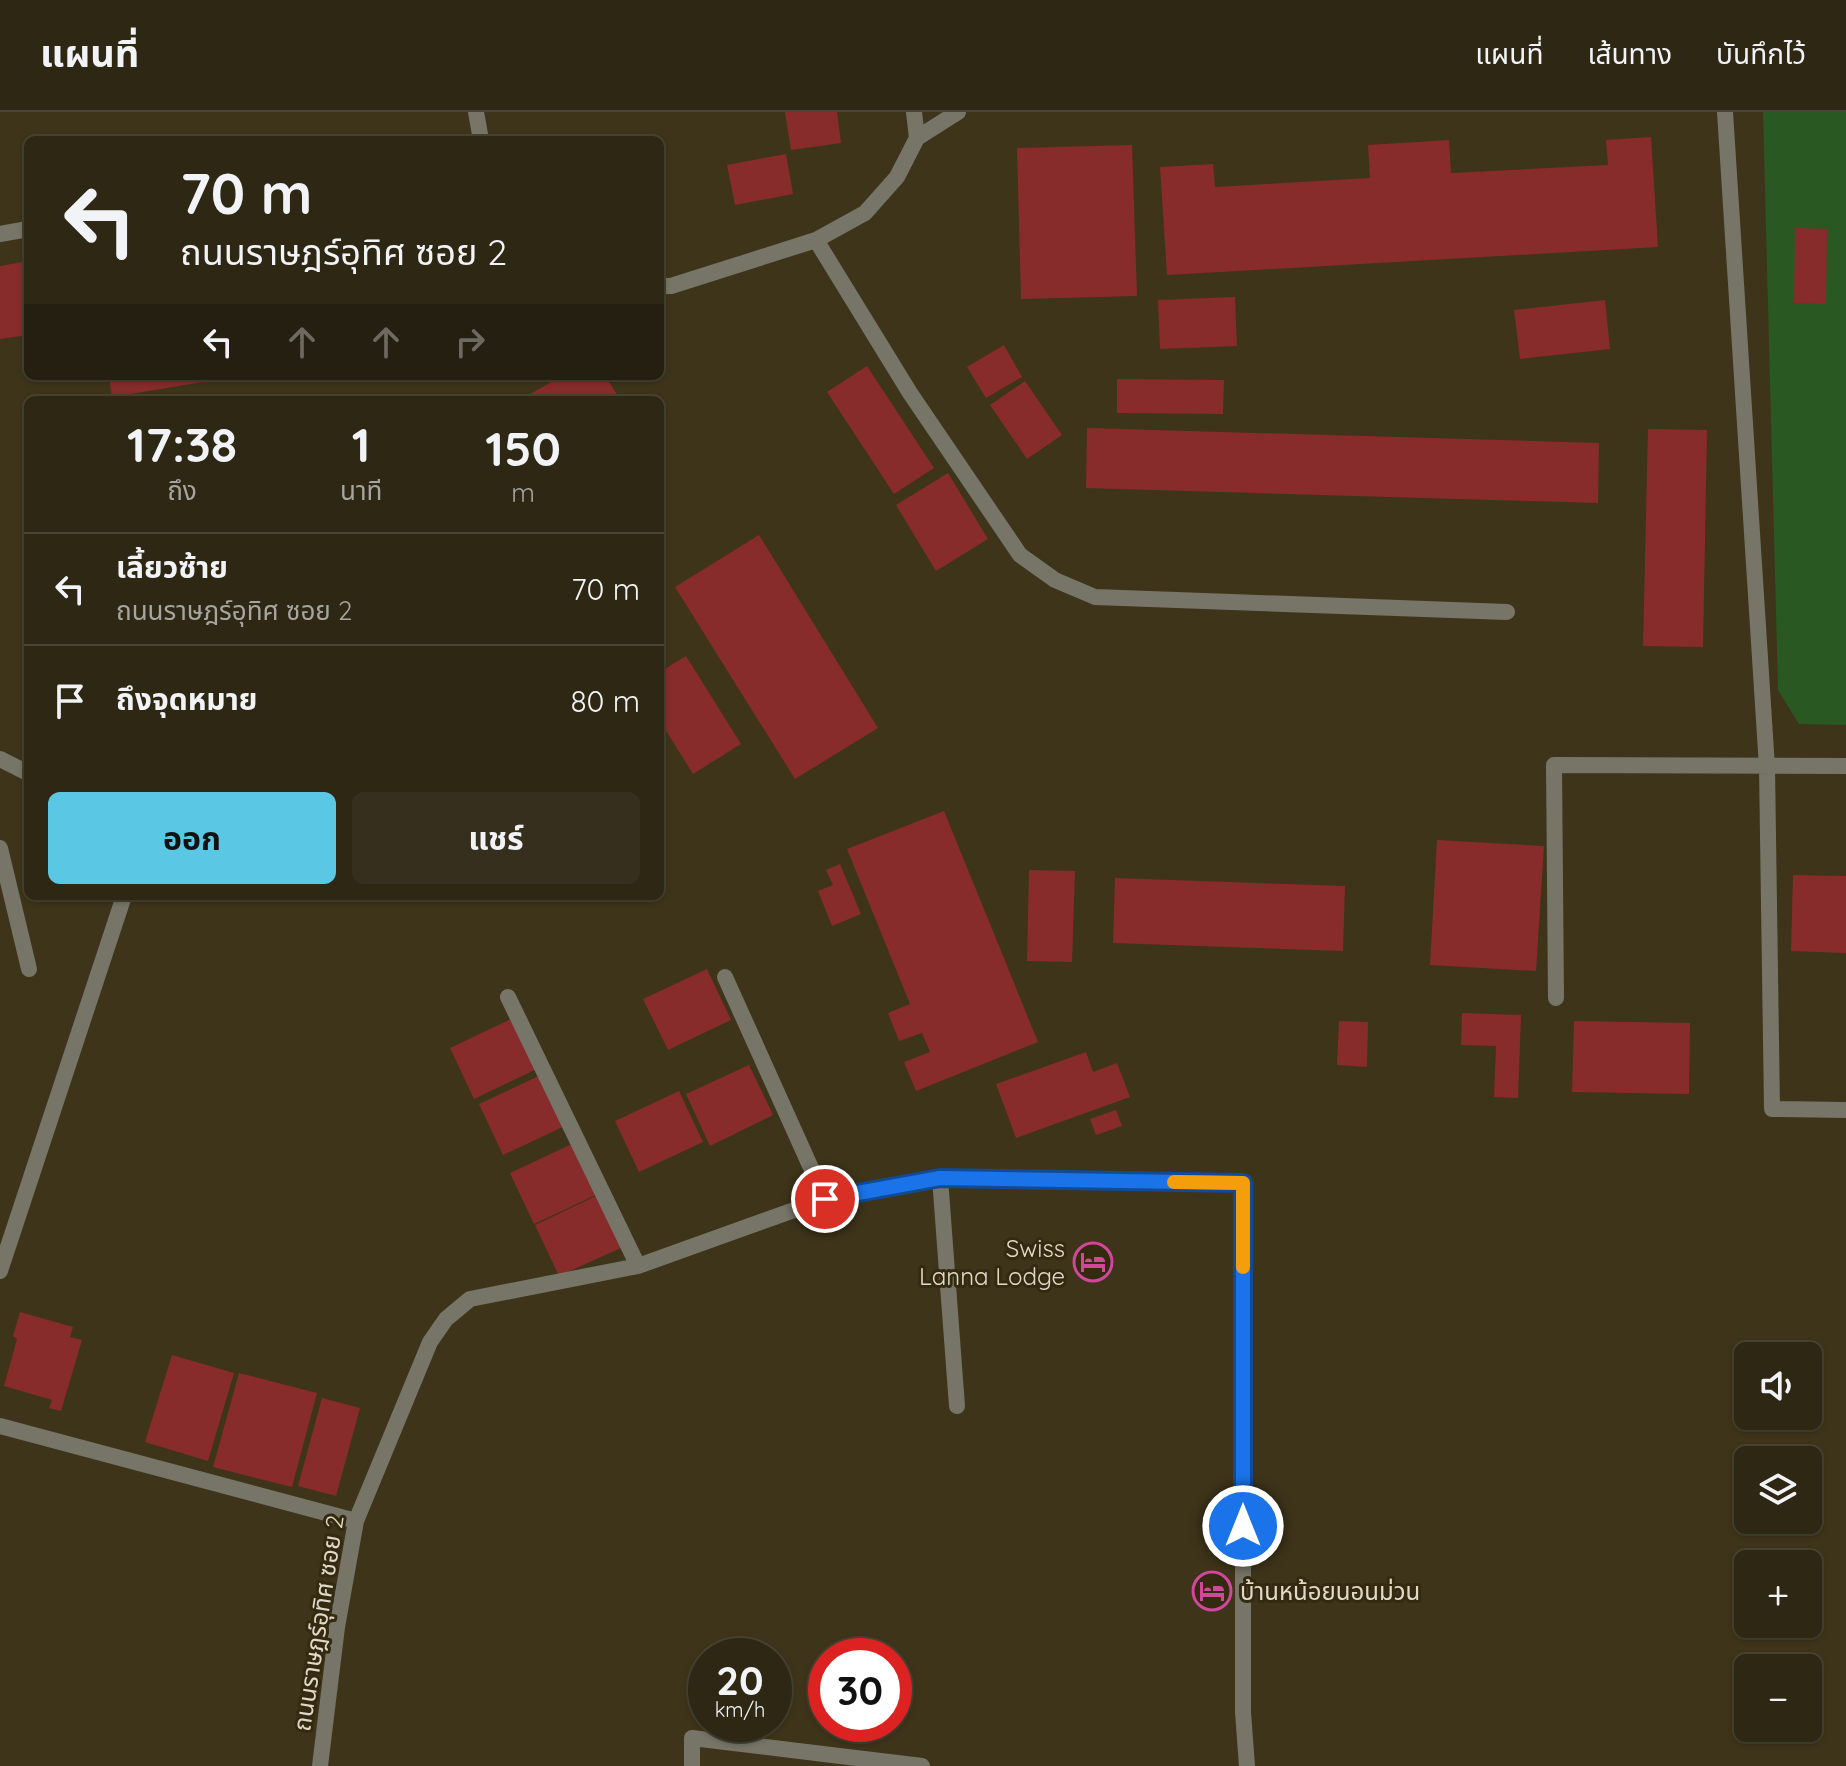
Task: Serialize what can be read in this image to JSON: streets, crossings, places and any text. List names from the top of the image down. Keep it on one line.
{"streets":{"street":["ถนนราษฎร์อุทิศ ซอย 2"]},"places":{"hotel":["Swiss Lanna Lodge","บ้านหน้อยนอนม่วน"]},"page":{"header":"แผนที่","nav":["แผนที่","เส้นทาง","บันทึกไว้"],"turn":["70 m","ถนนราษฎร์อุทิศ ซอย 2"],"eta":["17:38","ถึง","1","นาที","150","m"],"list":[{"name":"เลี้ยวซ้าย","note":"ถนนราษฎร์อุทิศ ซอย 2","value":"70 m"},{"name":"ถึงจุดหมาย","value":"80 m"}],"buttons":["ออก","แชร์"],"map_buttons":["+","−"],"speed":"20 km/h","limit":"30"}}
